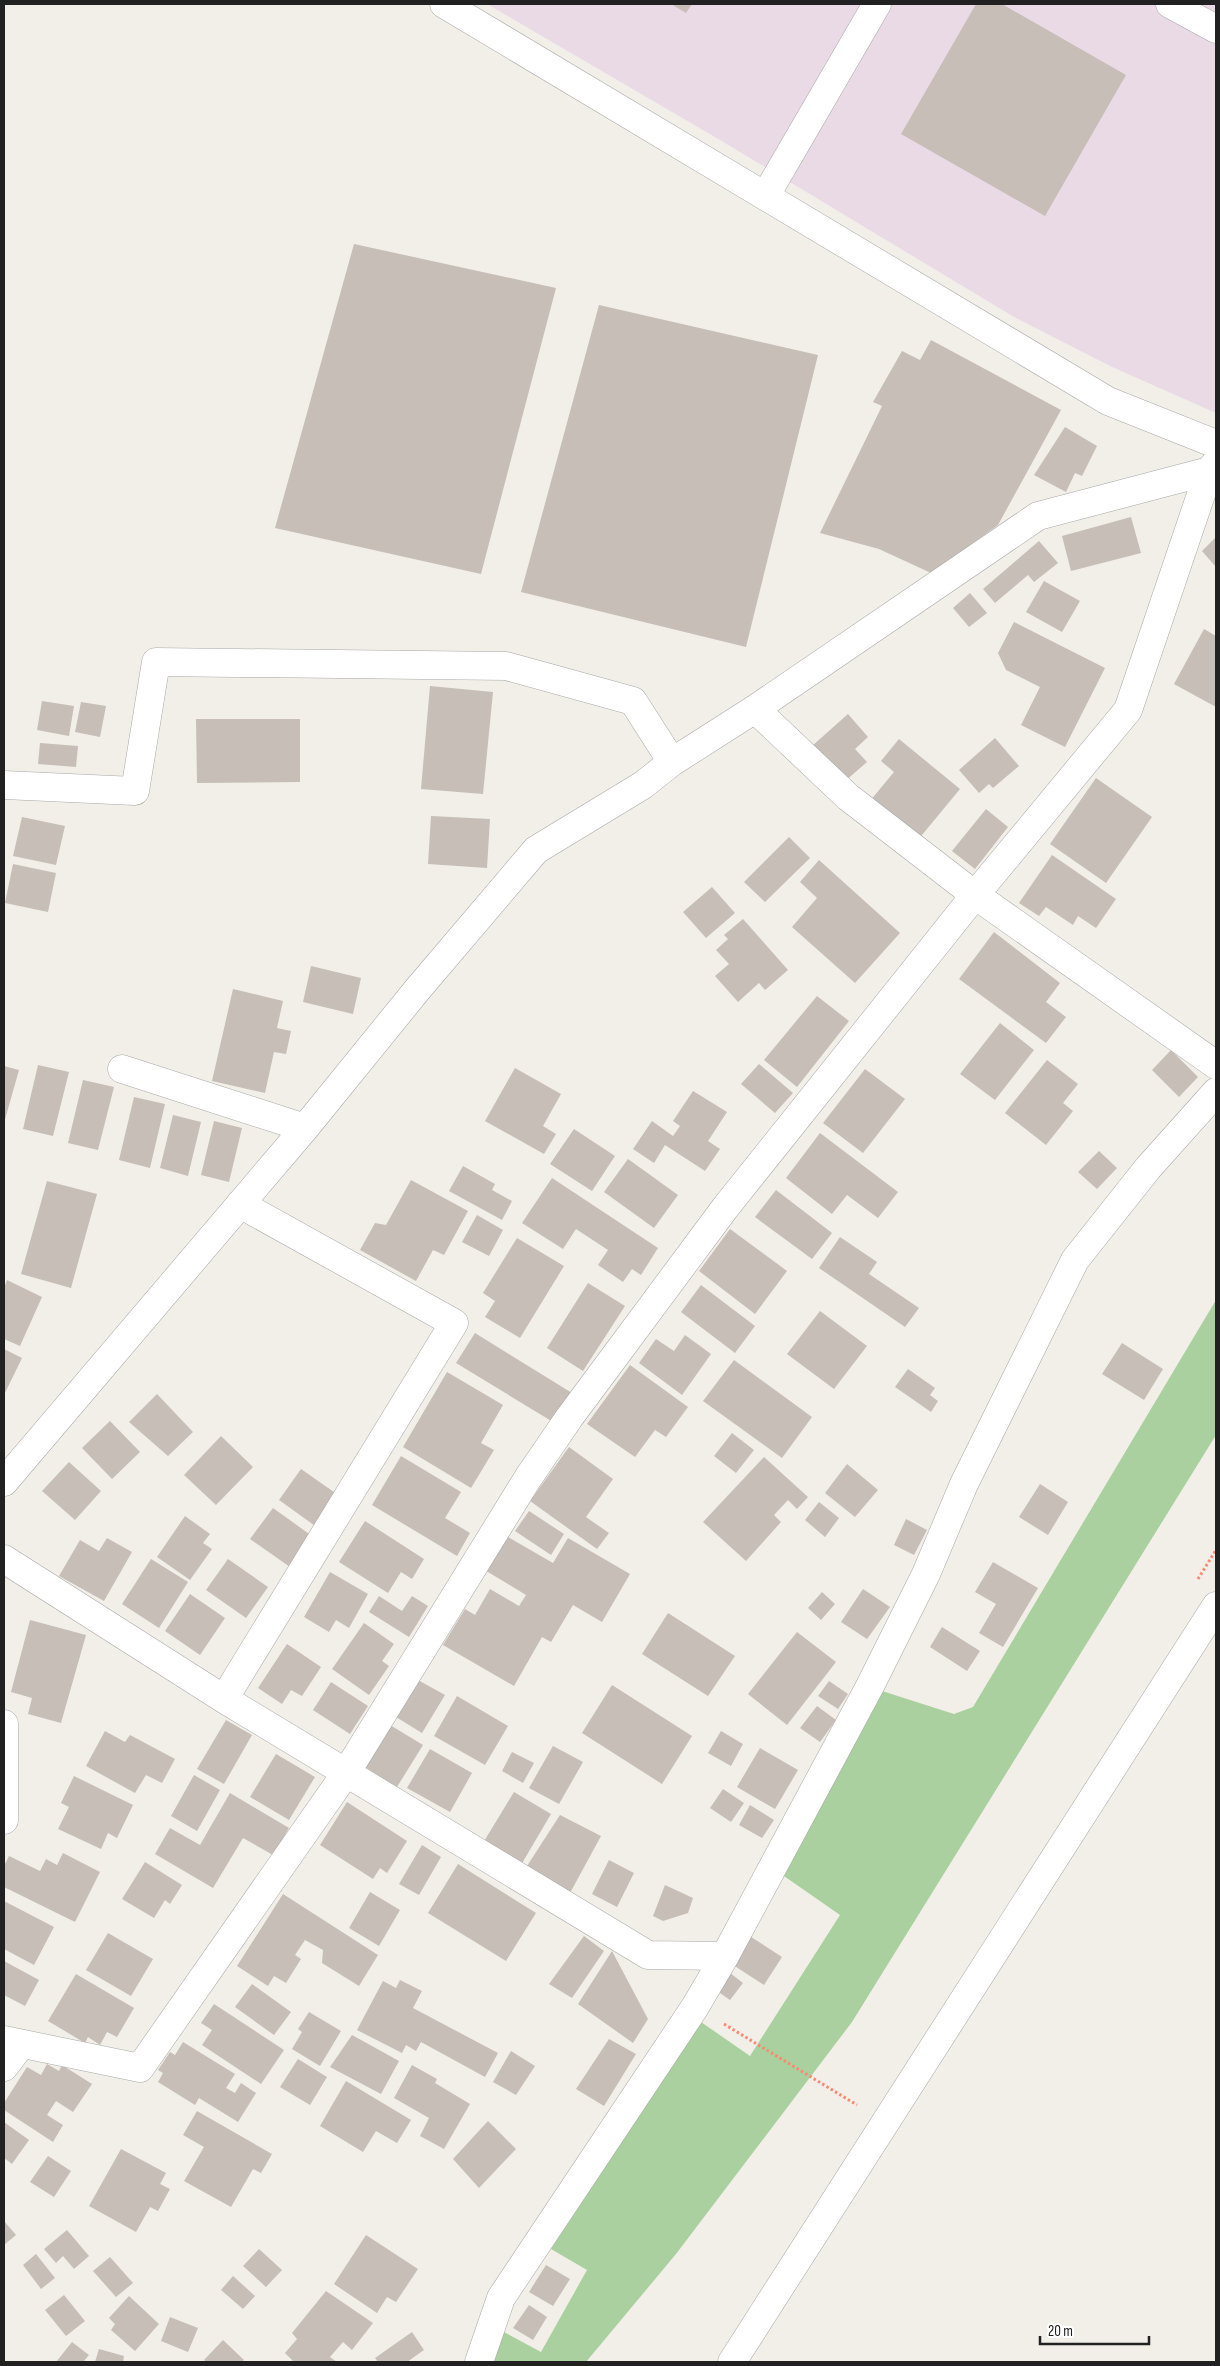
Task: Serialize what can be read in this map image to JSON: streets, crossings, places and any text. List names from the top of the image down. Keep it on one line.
{"scale_bar":"20 m"}
